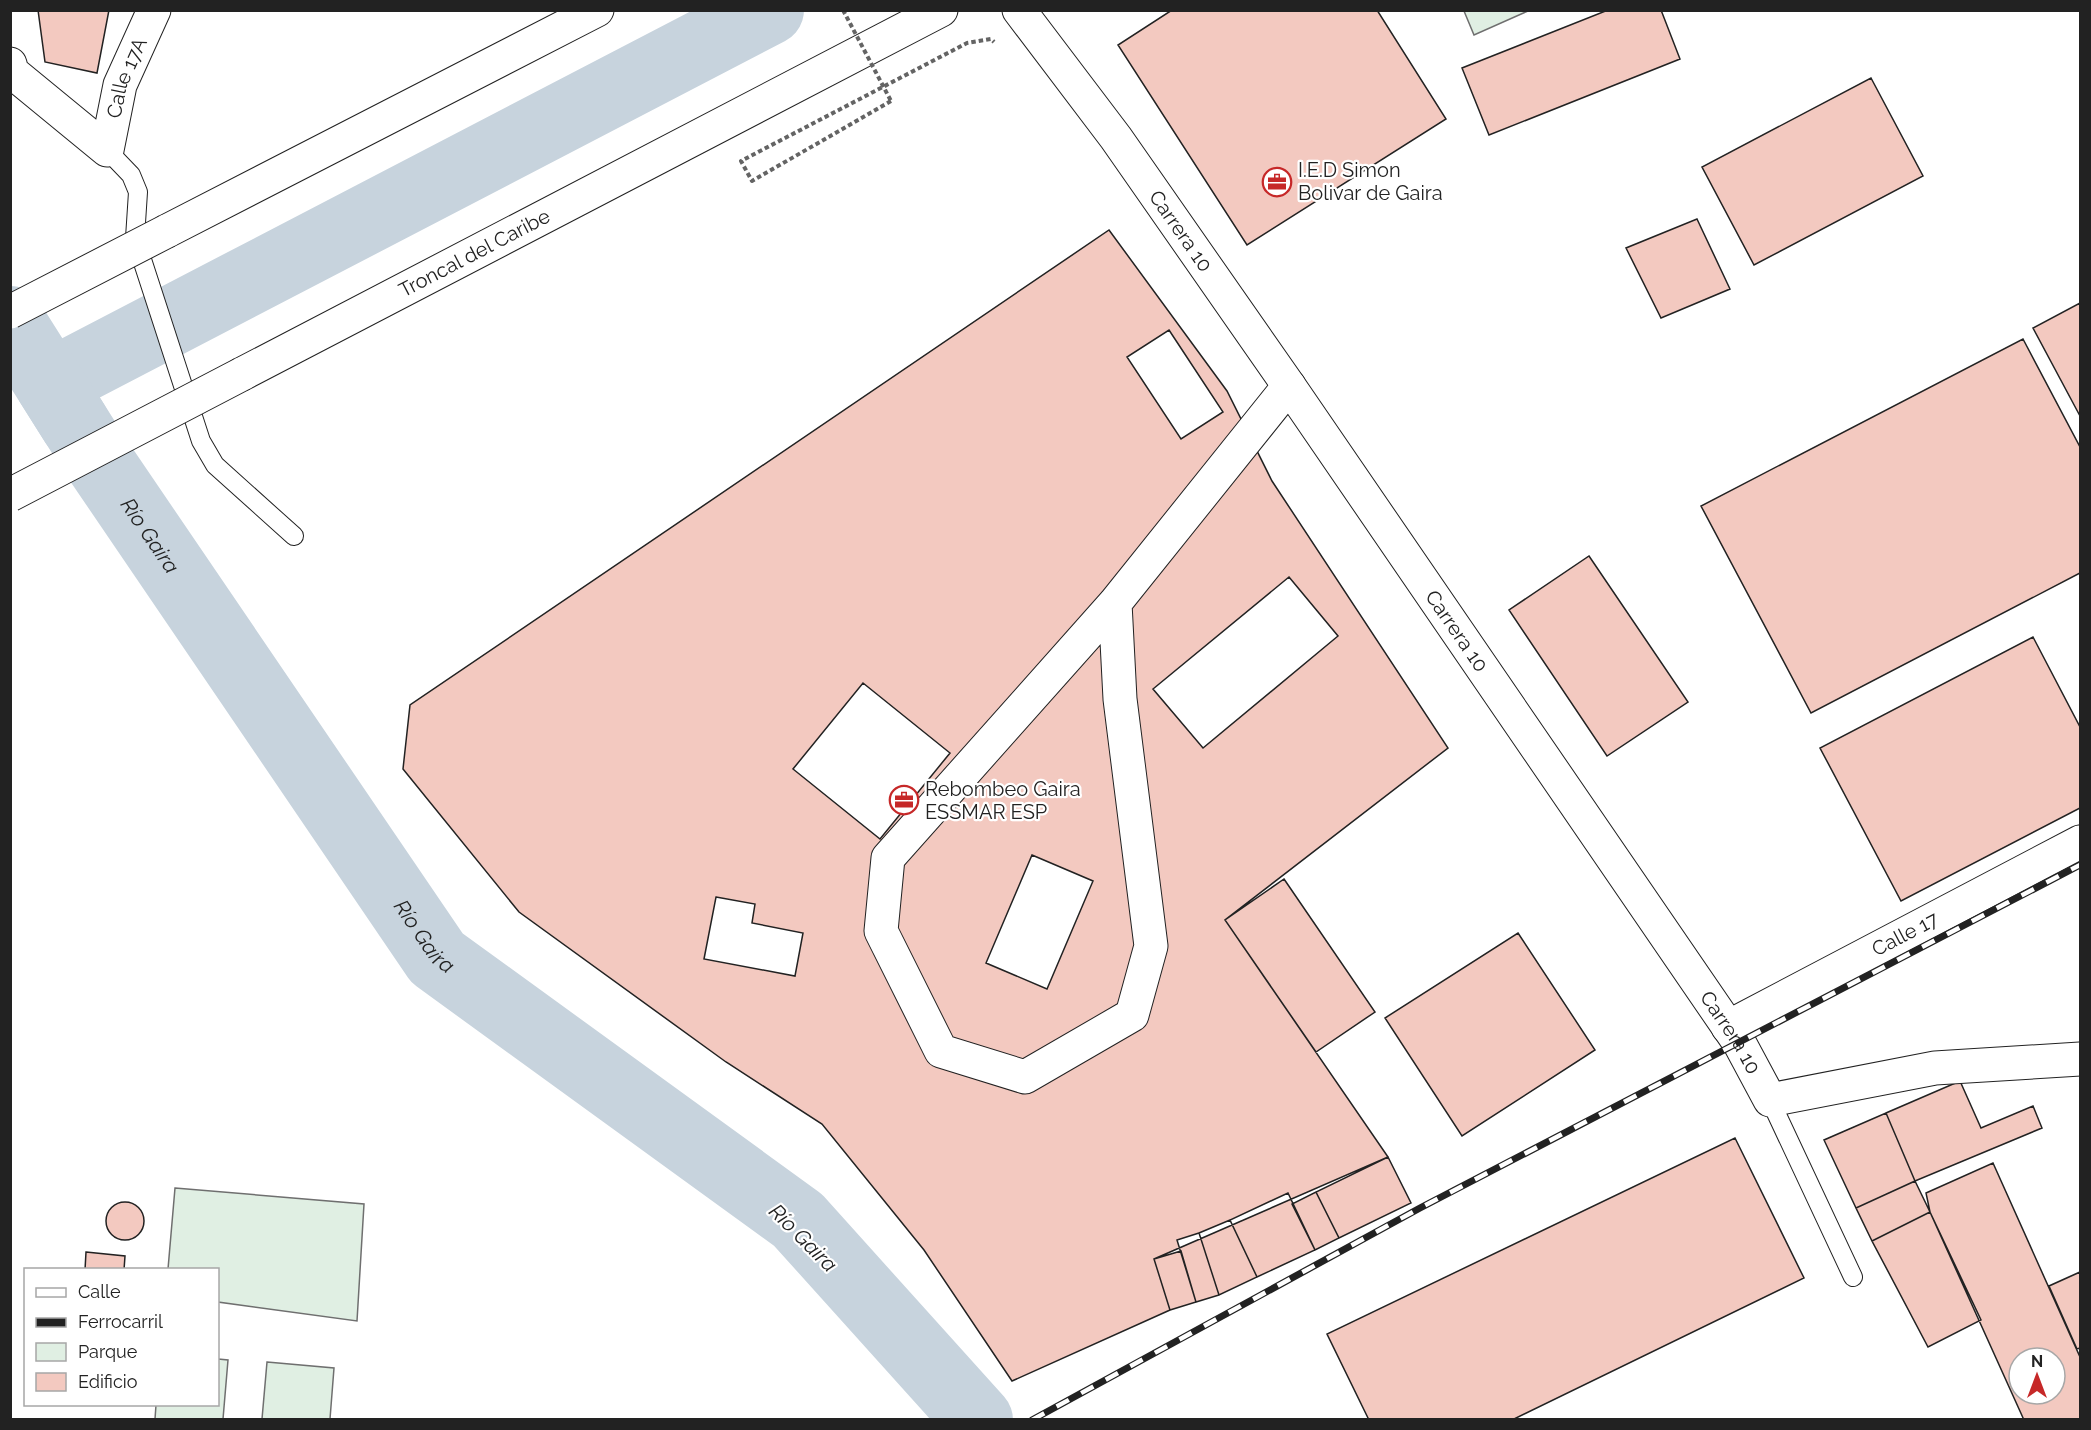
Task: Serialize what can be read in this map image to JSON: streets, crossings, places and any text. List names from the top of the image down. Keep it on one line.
{"streets":{"main road":["Calle 17A","Carrera 10","Troncal del Caribe","Calle 17"]},"crossings":[["Carrera 10","Calle 17"]],"water":["Río Gaira"],"places":{"office":["I.E.D Simon Bolivar de Gaira","Rebombeo Gaira ESSMAR ESP"]},"legend":["Calle","Ferrocarril","Parque","Edificio"],"north":"top"}
